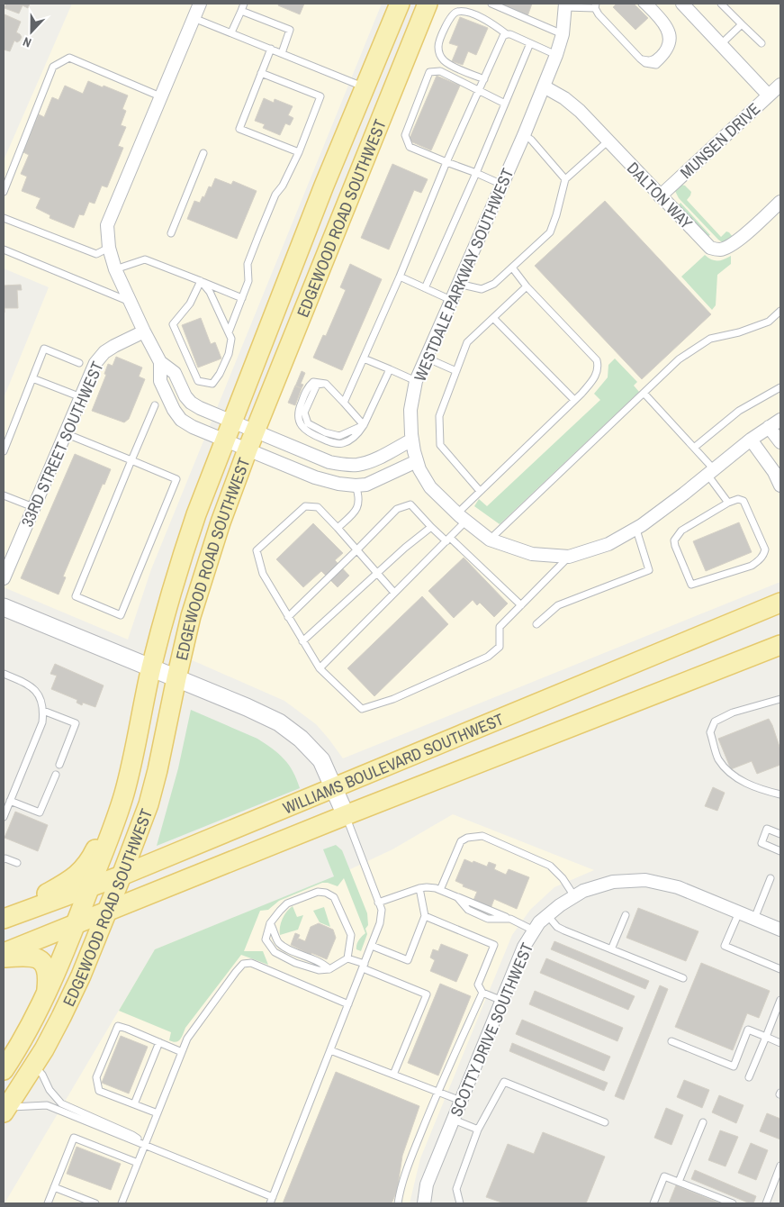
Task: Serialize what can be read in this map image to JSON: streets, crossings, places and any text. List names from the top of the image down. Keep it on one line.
{"streets":{"main road":["EDGEWOOD ROAD SOUTHWEST","WILLIAMS BOULEVARD SOUTHWEST"],"street":["MUNSEN DRIVE","DALTON WAY","WESTDALE PARKWAY SOUTHWEST","33RD STREET SOUTHWEST","SCOTTY DRIVE SOUTHWEST"]},"crossings":[["MUNSEN DRIVE","DALTON WAY"],["DALTON WAY","WESTDALE PARKWAY SOUTHWEST"],["EDGEWOOD ROAD SOUTHWEST","WILLIAMS BOULEVARD SOUTHWEST"]],"north":"bottom"}
